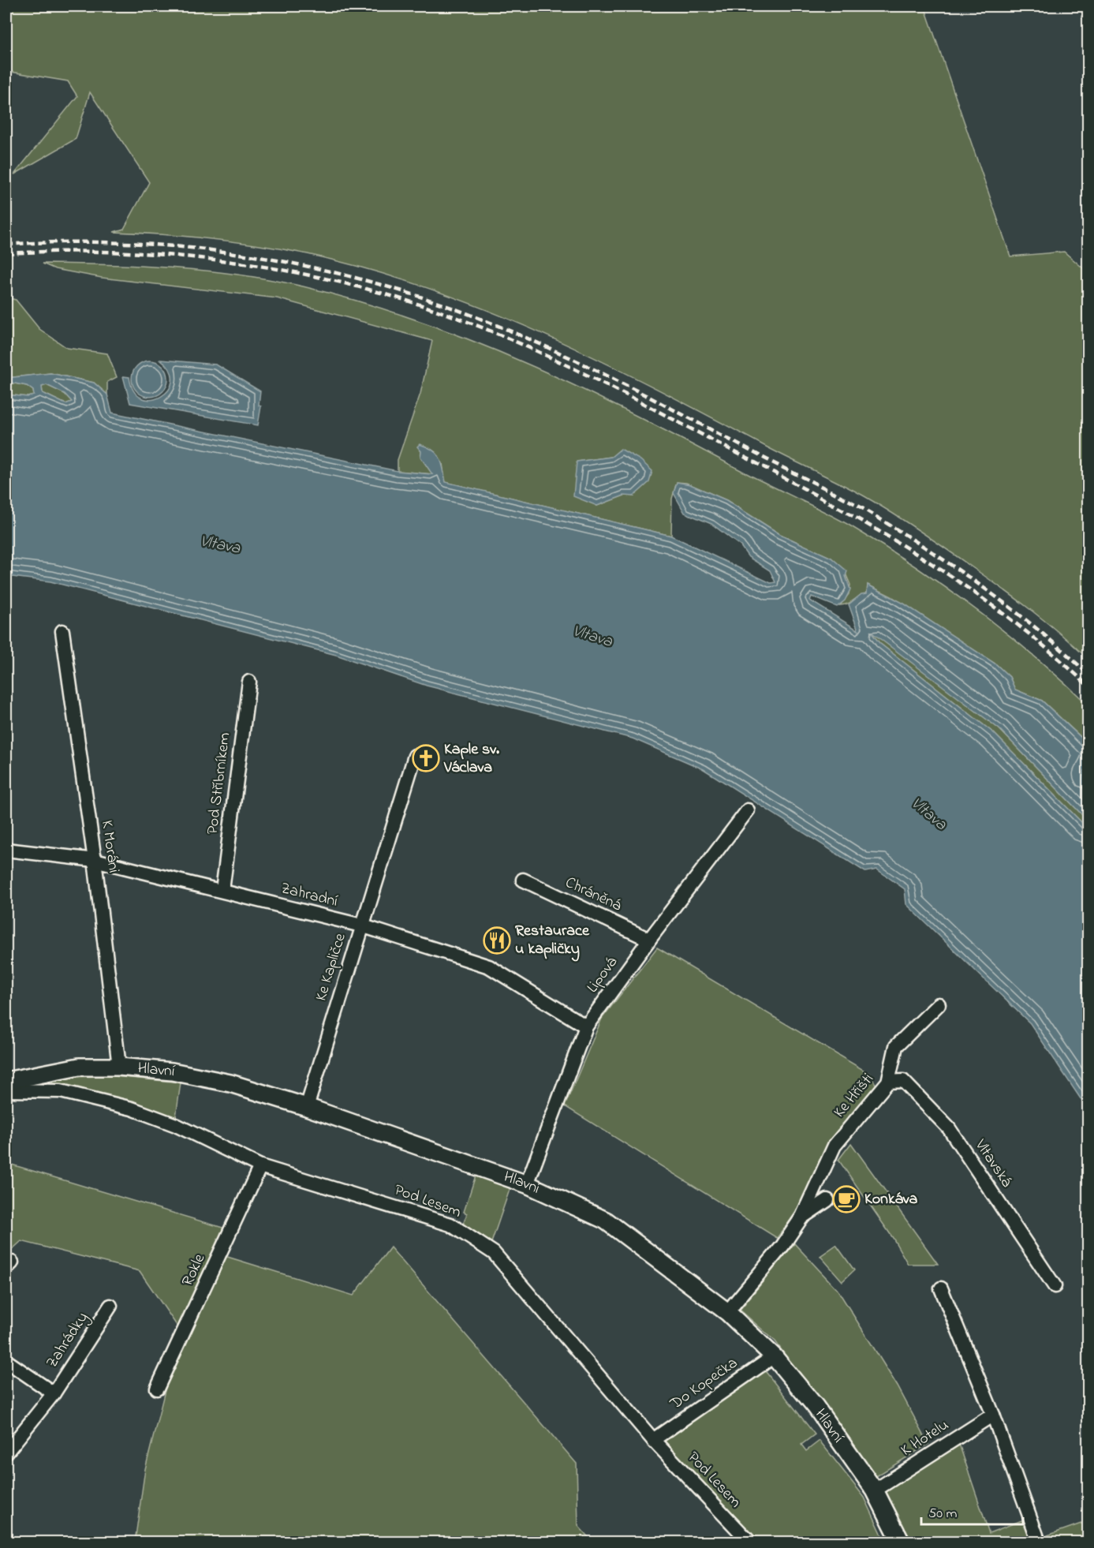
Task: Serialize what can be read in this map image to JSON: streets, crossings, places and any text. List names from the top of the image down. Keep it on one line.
{"streets":{"street":["Pod Stříbrníkem","K Moráni","Chráněná","Zahradní","Ke Kapličce","Lipová","Hlavní","Ke Hřišti","Vltavská","Pod Lesem","Rokle","Zahrádky","Do Kopečka","K Hotelu"]},"crossings":[["Pod Stříbrníkem","Zahradní"],["K Moráni","Zahradní"],["K Moráni","Hlavní"],["Chráněná","Lipová"],["Zahradní","Ke Kapličce"],["Zahradní","Lipová"],["Ke Kapličce","Hlavní"],["Lipová","Hlavní"],["Hlavní","Ke Hřišti"],["Hlavní","Do Kopečka"],["Hlavní","K Hotelu"],["Ke Hřišti","Vltavská"],["Pod Lesem","Rokle"],["Pod Lesem","Do Kopečka"]],"water":["Vltava"],"places":{"church":["Kaple sv. Václava"],"restaurant":["Restaurace u kapličky"],"cafe":["Konkáva"]},"scale_bar":"50 m"}
